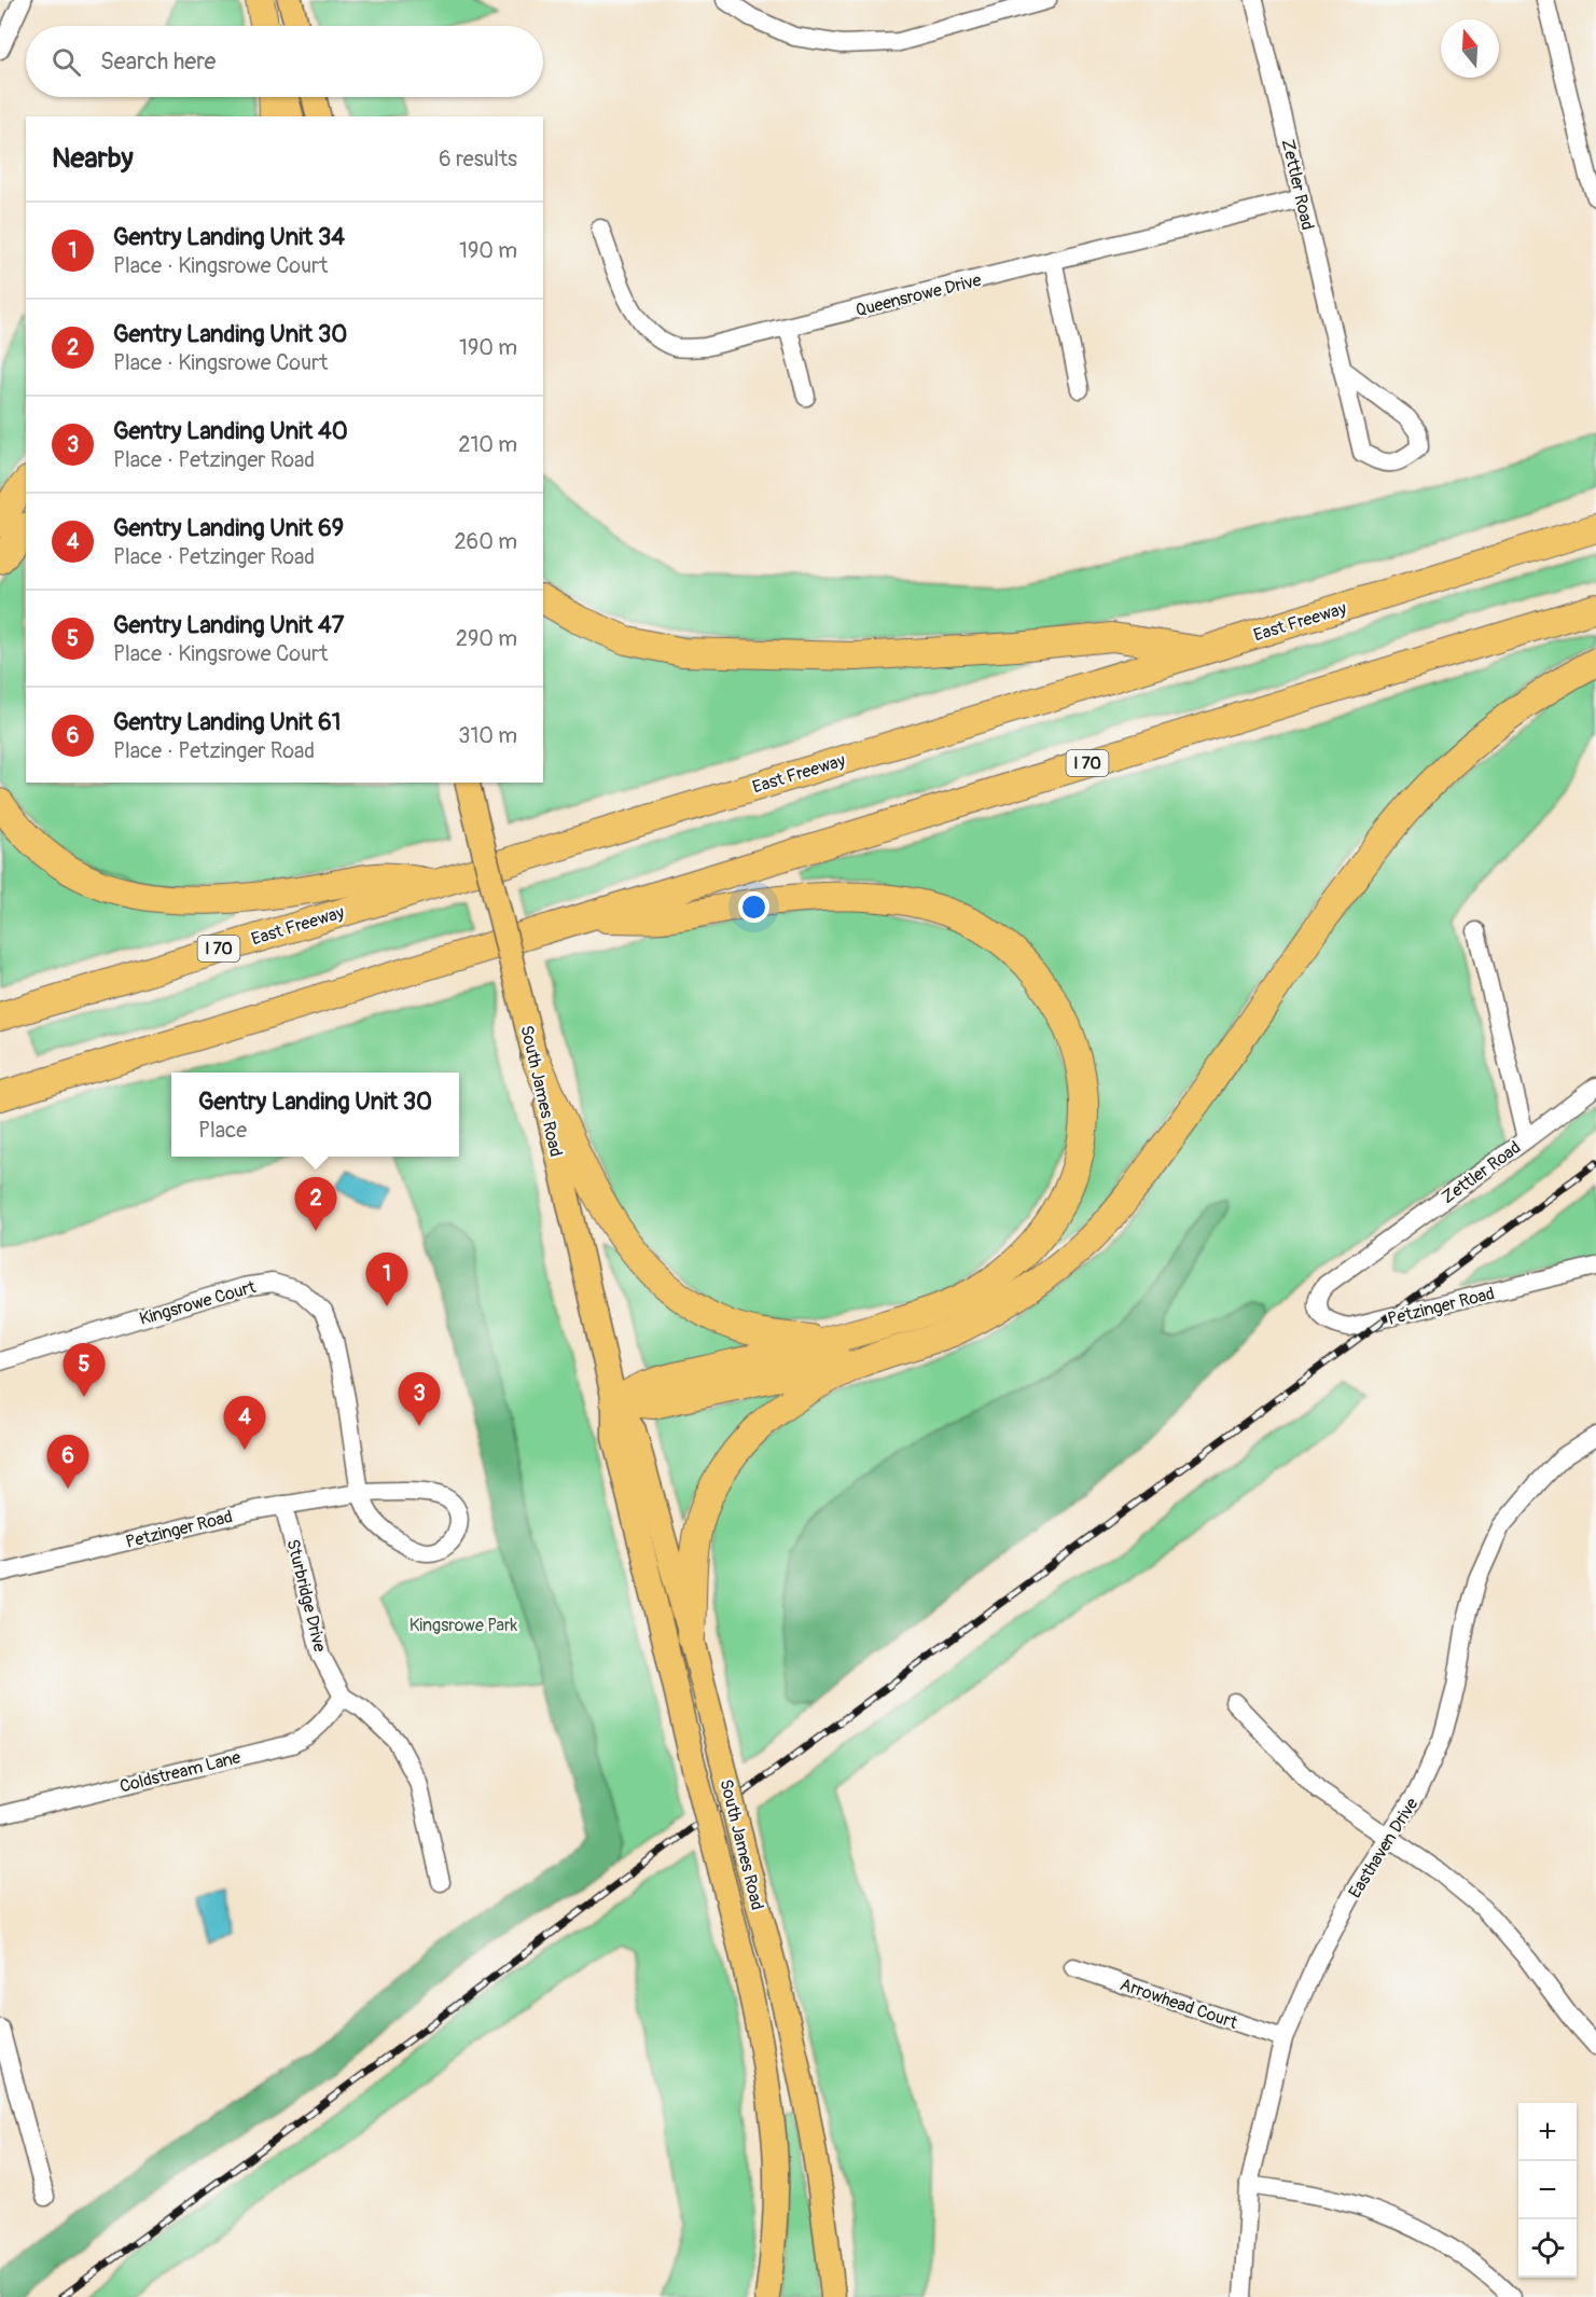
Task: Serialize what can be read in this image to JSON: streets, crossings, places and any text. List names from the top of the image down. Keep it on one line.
{"streets":{"highway":["East Freeway","I 70"],"main road":["South James Road"],"street":["Zettler Road","Queensrowe Drive","Kingsrowe Court","Petzinger Road","Sturbridge Drive","Coldstream Lane","Easthaven Drive","Arrowhead Court"]},"crossings":[["Zettler Road","Queensrowe Drive"],["Zettler Road","Petzinger Road"],["Kingsrowe Court","Petzinger Road"],["Petzinger Road","Sturbridge Drive"],["Sturbridge Drive","Coldstream Lane"],["Easthaven Drive","Arrowhead Court"]],"parks":["Kingsrowe Park"],"north":"top","page":{"search":"Search here","heading":["Nearby","6 results"],"list":[{"mark":"1","name":"Gentry Landing Unit 34","note":"Place · Kingsrowe Court","value":"190 m"},{"mark":"2","name":"Gentry Landing Unit 30","note":"Place · Kingsrowe Court","value":"190 m"},{"mark":"3","name":"Gentry Landing Unit 40","note":"Place · Petzinger Road","value":"210 m"},{"mark":"4","name":"Gentry Landing Unit 69","note":"Place · Petzinger Road","value":"260 m"},{"mark":"5","name":"Gentry Landing Unit 47","note":"Place · Kingsrowe Court","value":"290 m"},{"mark":"6","name":"Gentry Landing Unit 61","note":"Place · Petzinger Road","value":"310 m"}],"popup":["Gentry Landing Unit 30","Place"],"pins":["2","1","5","3","4","6"],"map_buttons":["+","−"]}}
